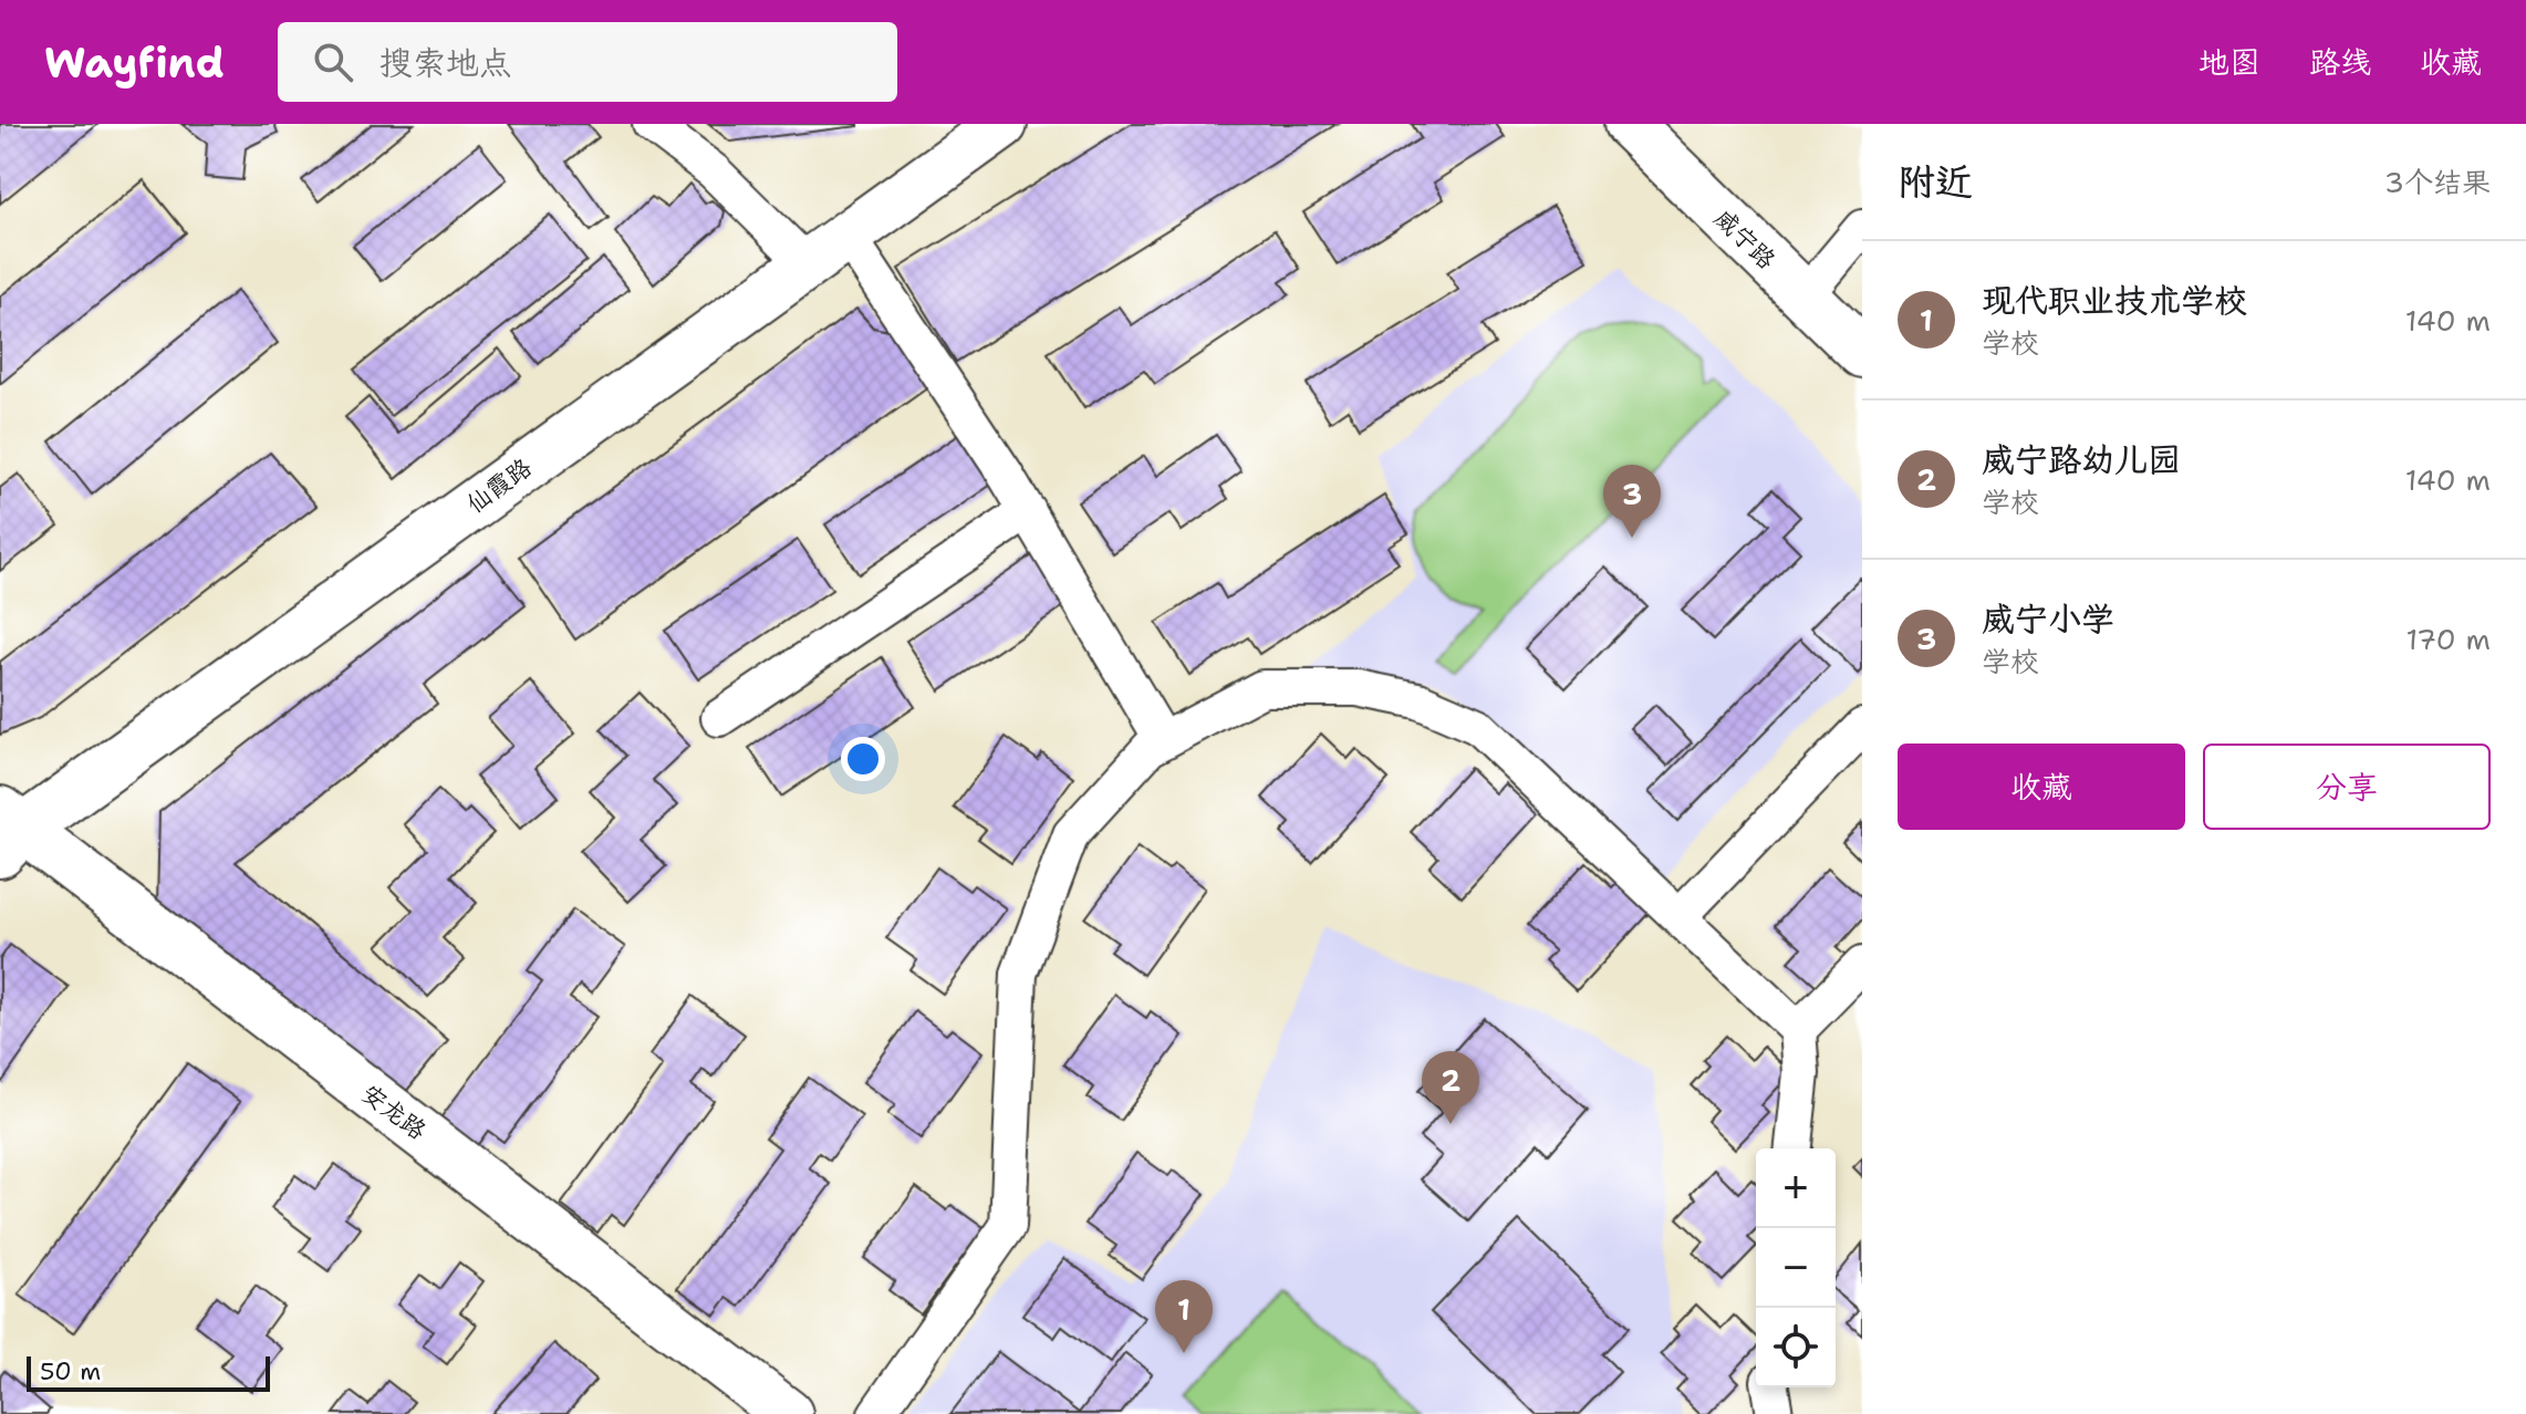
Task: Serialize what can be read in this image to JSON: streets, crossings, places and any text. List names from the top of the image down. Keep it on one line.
{"streets":{"main road":["威宁路","仙霞路","安龙路"]},"crossings":[["仙霞路","安龙路"]],"scale_bar":"50 m","page":{"header":"Wayfind","search":"搜索地点","nav":["地图","路线","收藏"],"heading":["附近","3个结果"],"list":[{"mark":"1","name":"现代职业技术学校","note":"学校","value":"140 m"},{"mark":"2","name":"威宁路幼儿园","note":"学校","value":"140 m"},{"mark":"3","name":"威宁小学","note":"学校","value":"170 m"}],"pins":["3","2","1"],"buttons":["收藏","分享"],"map_buttons":["+","−"],"scale":"50 m"}}
